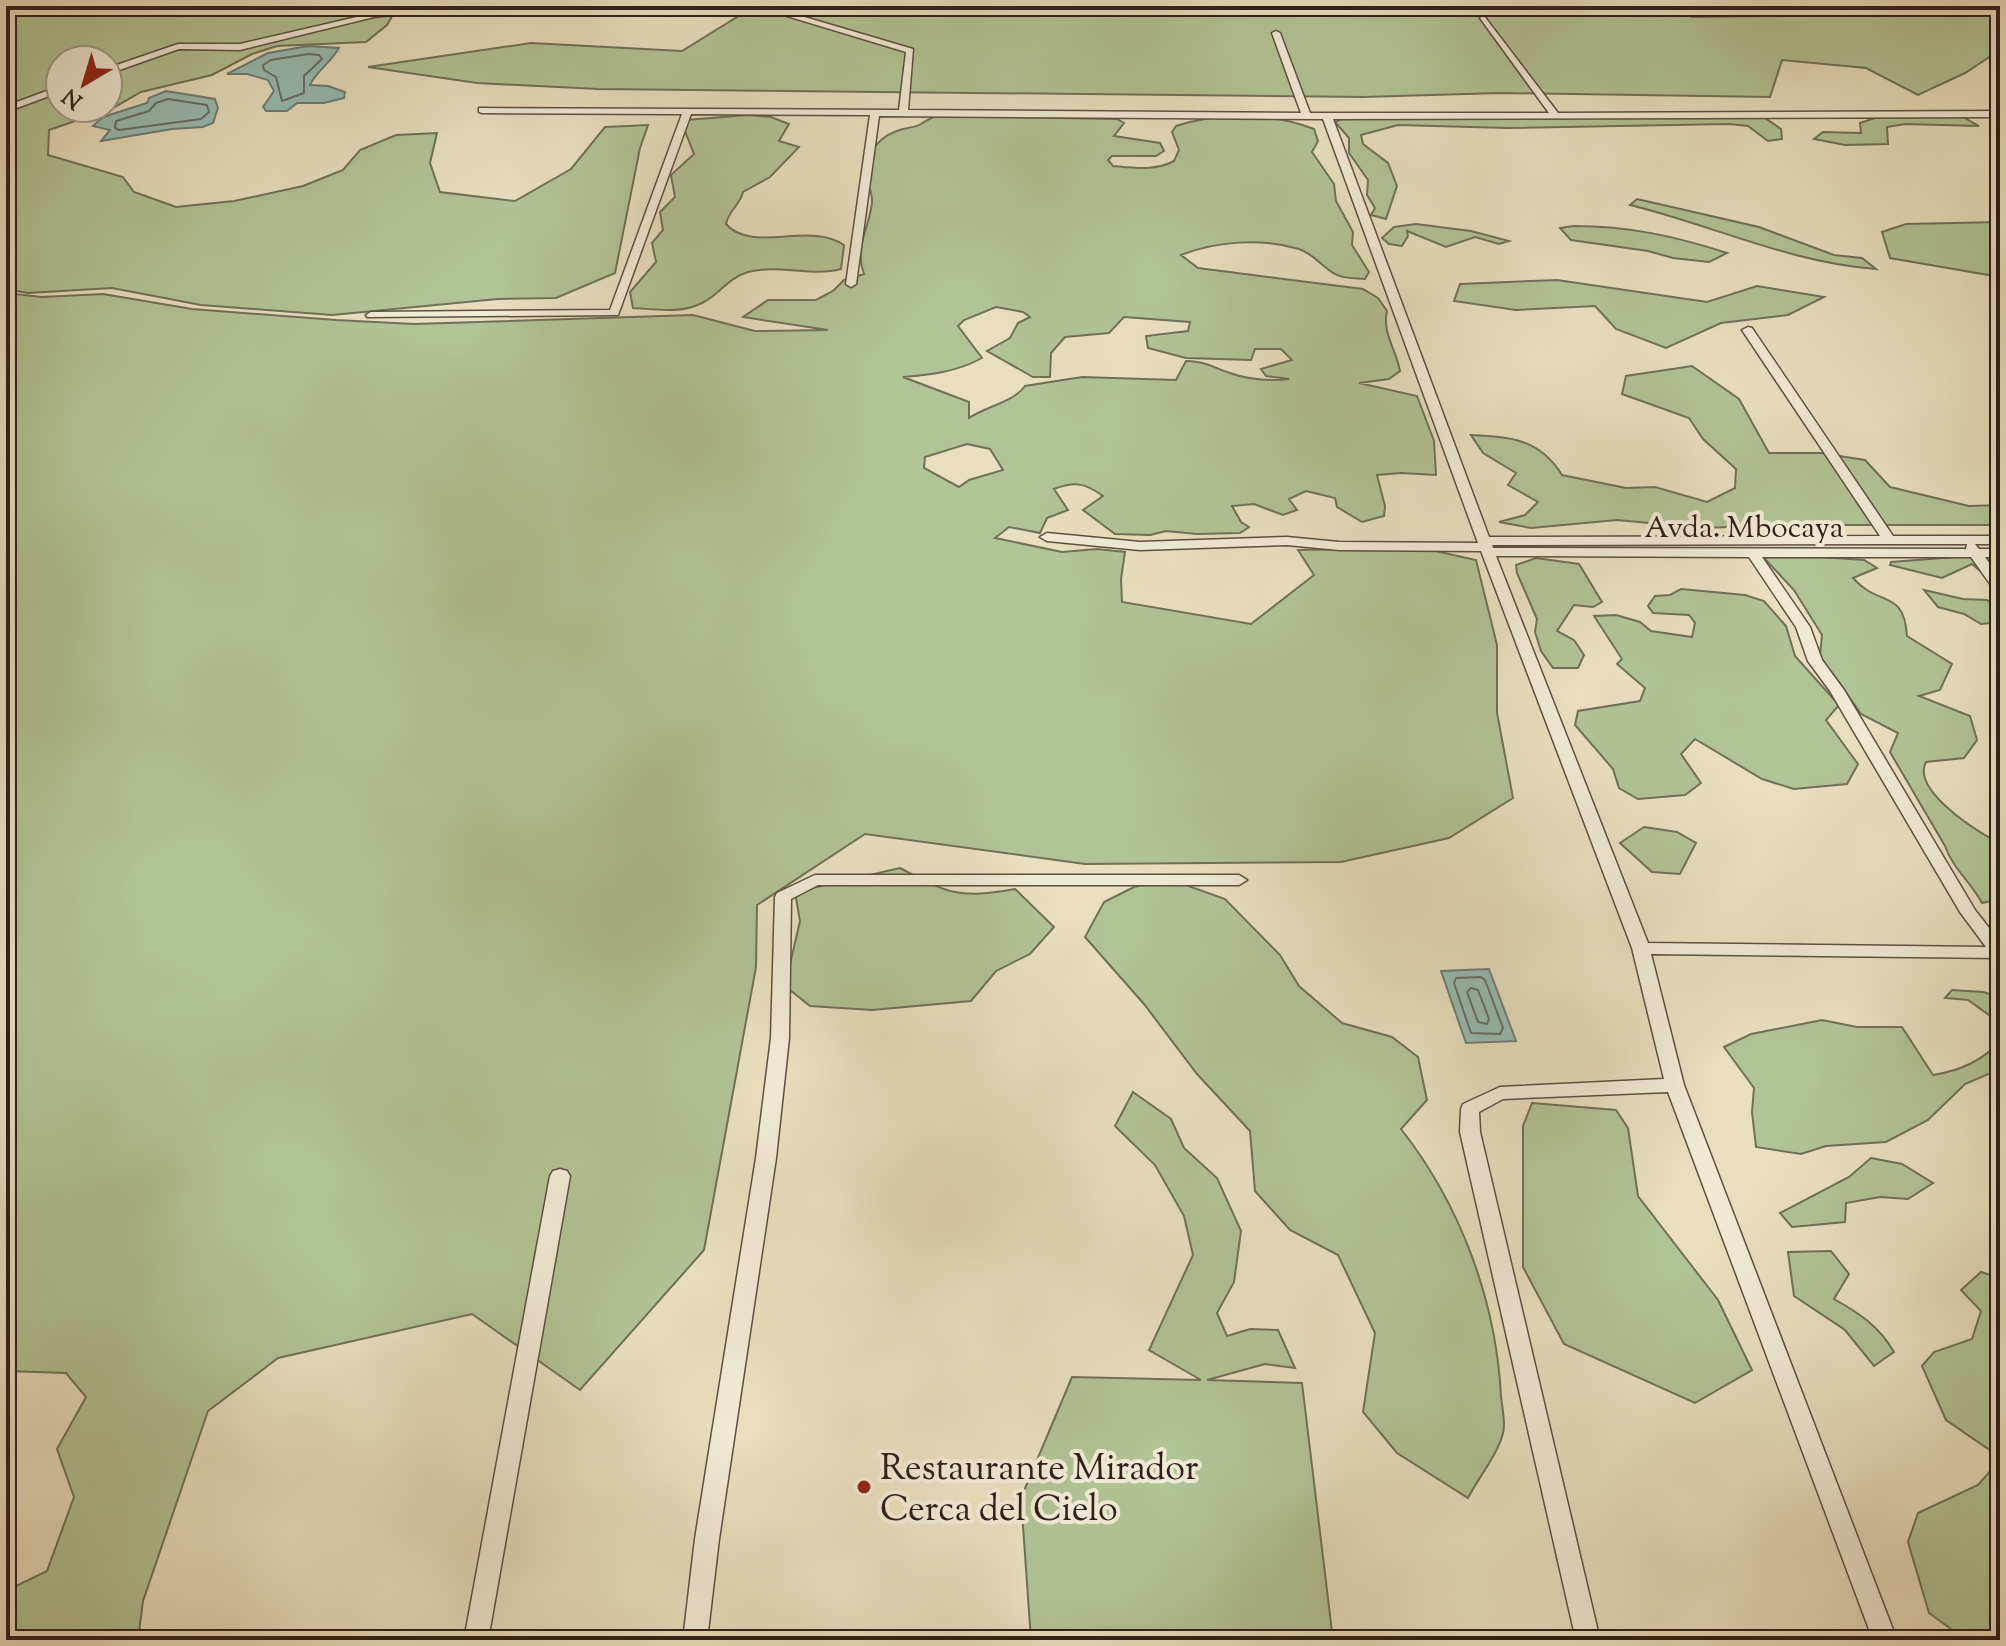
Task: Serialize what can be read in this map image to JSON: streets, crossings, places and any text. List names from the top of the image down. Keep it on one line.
{"streets":{"street":["Avda. Mbocaya"]},"places":["Restaurante Mirador Cerca del Cielo"],"north":"bottom left"}
